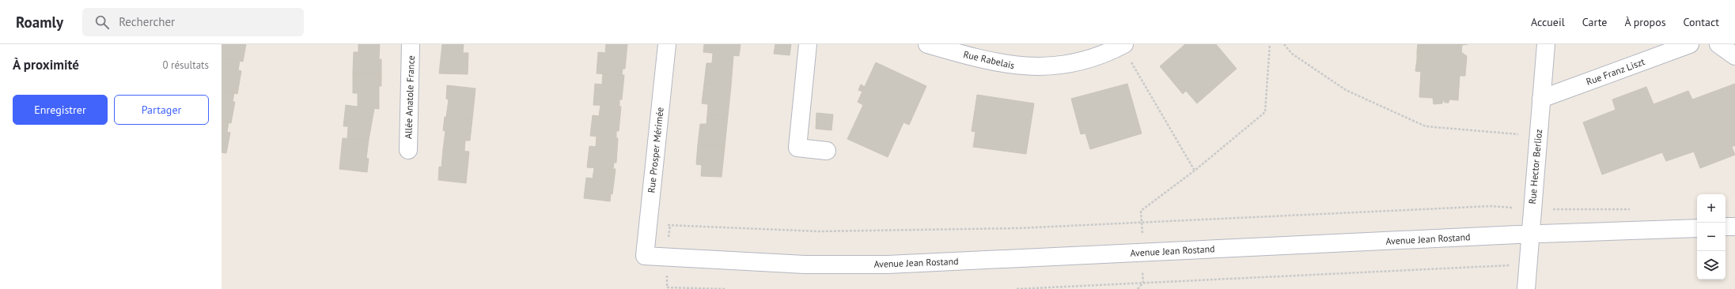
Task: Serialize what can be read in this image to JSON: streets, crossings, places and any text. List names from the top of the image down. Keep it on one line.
{"streets":{"street":["Rue Rabelais","Rue Franz Liszt","Allée Anatole France","Rue Prosper Mérimée","Rue Hector Berlioz","Avenue Jean Rostand"]},"crossings":[["Rue Franz Liszt","Rue Hector Berlioz"],["Rue Prosper Mérimée","Avenue Jean Rostand"],["Rue Hector Berlioz","Avenue Jean Rostand"]],"page":{"header":"Roamly","search":"Rechercher","nav":["Accueil","Carte","À propos","Contact"],"heading":["À proximité","0 résultats"],"buttons":["Enregistrer","Partager"],"map_buttons":["+","−"]}}
